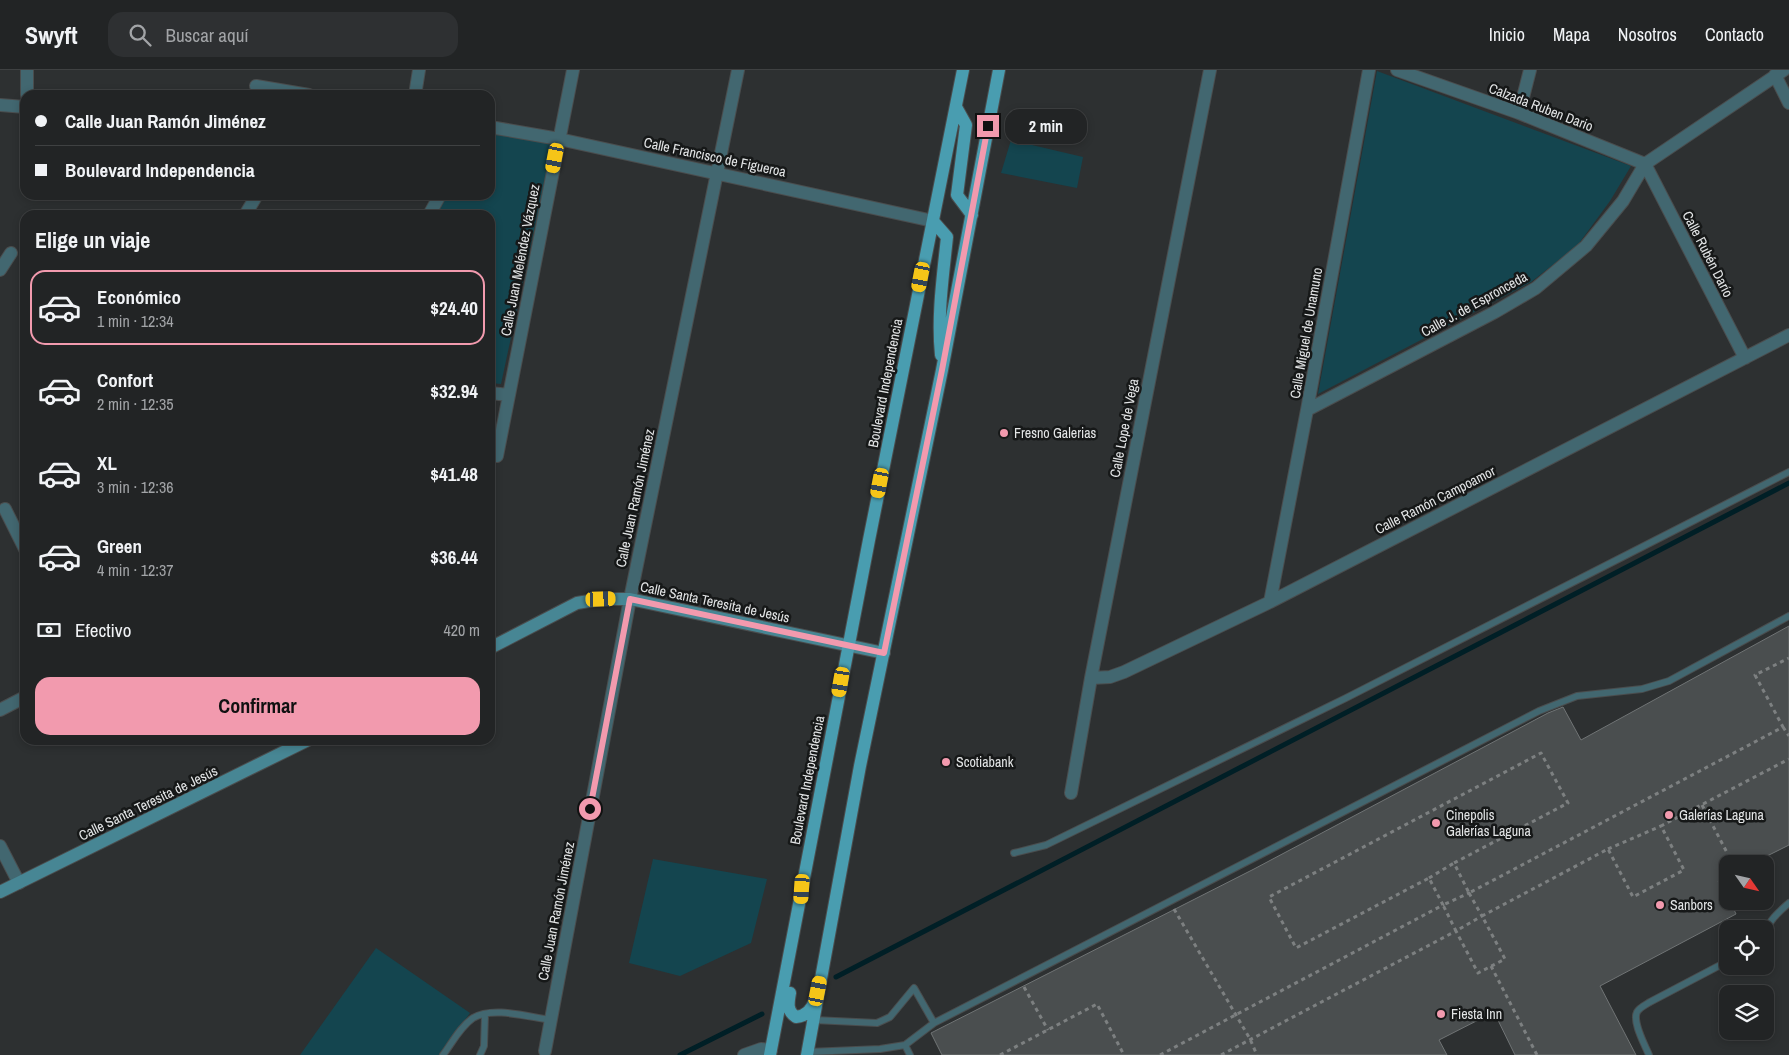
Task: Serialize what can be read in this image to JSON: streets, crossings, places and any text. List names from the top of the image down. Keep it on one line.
{"streets":{"main road":["Boulevard Independencia"],"street":["Calzada Ruben Dario","Calle Francisco de Figueroa","Calle Rubén Darío","Calle Juan Meléndez Vázquez","Calle J. de Espronceda","Calle Miguel de Unamuno","Calle Lope de Vega","Calle Juan Ramón Jiménez","Calle Ramón Campoamor","Calle Santa Teresita de Jesús"]},"crossings":[["Calzada Ruben Dario","Calle Rubén Darío"],["Calzada Ruben Dario","Calle J. de Espronceda"],["Calle Francisco de Figueroa","Calle Juan Meléndez Vázquez"],["Calle Francisco de Figueroa","Boulevard Independencia"],["Calle Francisco de Figueroa","Calle Juan Ramón Jiménez"],["Calle Rubén Darío","Calle J. de Espronceda"],["Calle Rubén Darío","Calle Ramón Campoamor"],["Calle J. de Espronceda","Calle Miguel de Unamuno"],["Calle Miguel de Unamuno","Calle Ramón Campoamor"],["Boulevard Independencia","Calle Santa Teresita de Jesús"],["Calle Lope de Vega","Calle Ramón Campoamor"],["Calle Juan Ramón Jiménez","Calle Santa Teresita de Jesús"]],"places":["Fresno Galerias","Scotiabank","Galerías Laguna","Cinepolis Galerías Laguna","Sanbors","Fiesta Inn"],"north":"bottom right","page":{"header":"Swyft","search":"Buscar aquí","nav":["Inicio","Mapa","Nosotros","Contacto"],"banner":["Calle Juan Ramón Jiménez","Boulevard Independencia"],"bubble":"2 min","heading":"Elige un viaje","list":[{"name":"Económico","note":"1 min · 12:34","value":"$24.40"},{"name":"Confort","note":"2 min · 12:35","value":"$32.94"},{"name":"XL","note":"3 min · 12:36","value":"$41.48"},{"name":"Green","note":"4 min · 12:37","value":"$36.44"}],"pay":["Efectivo","420 m"],"buttons":"Confirmar"}}
